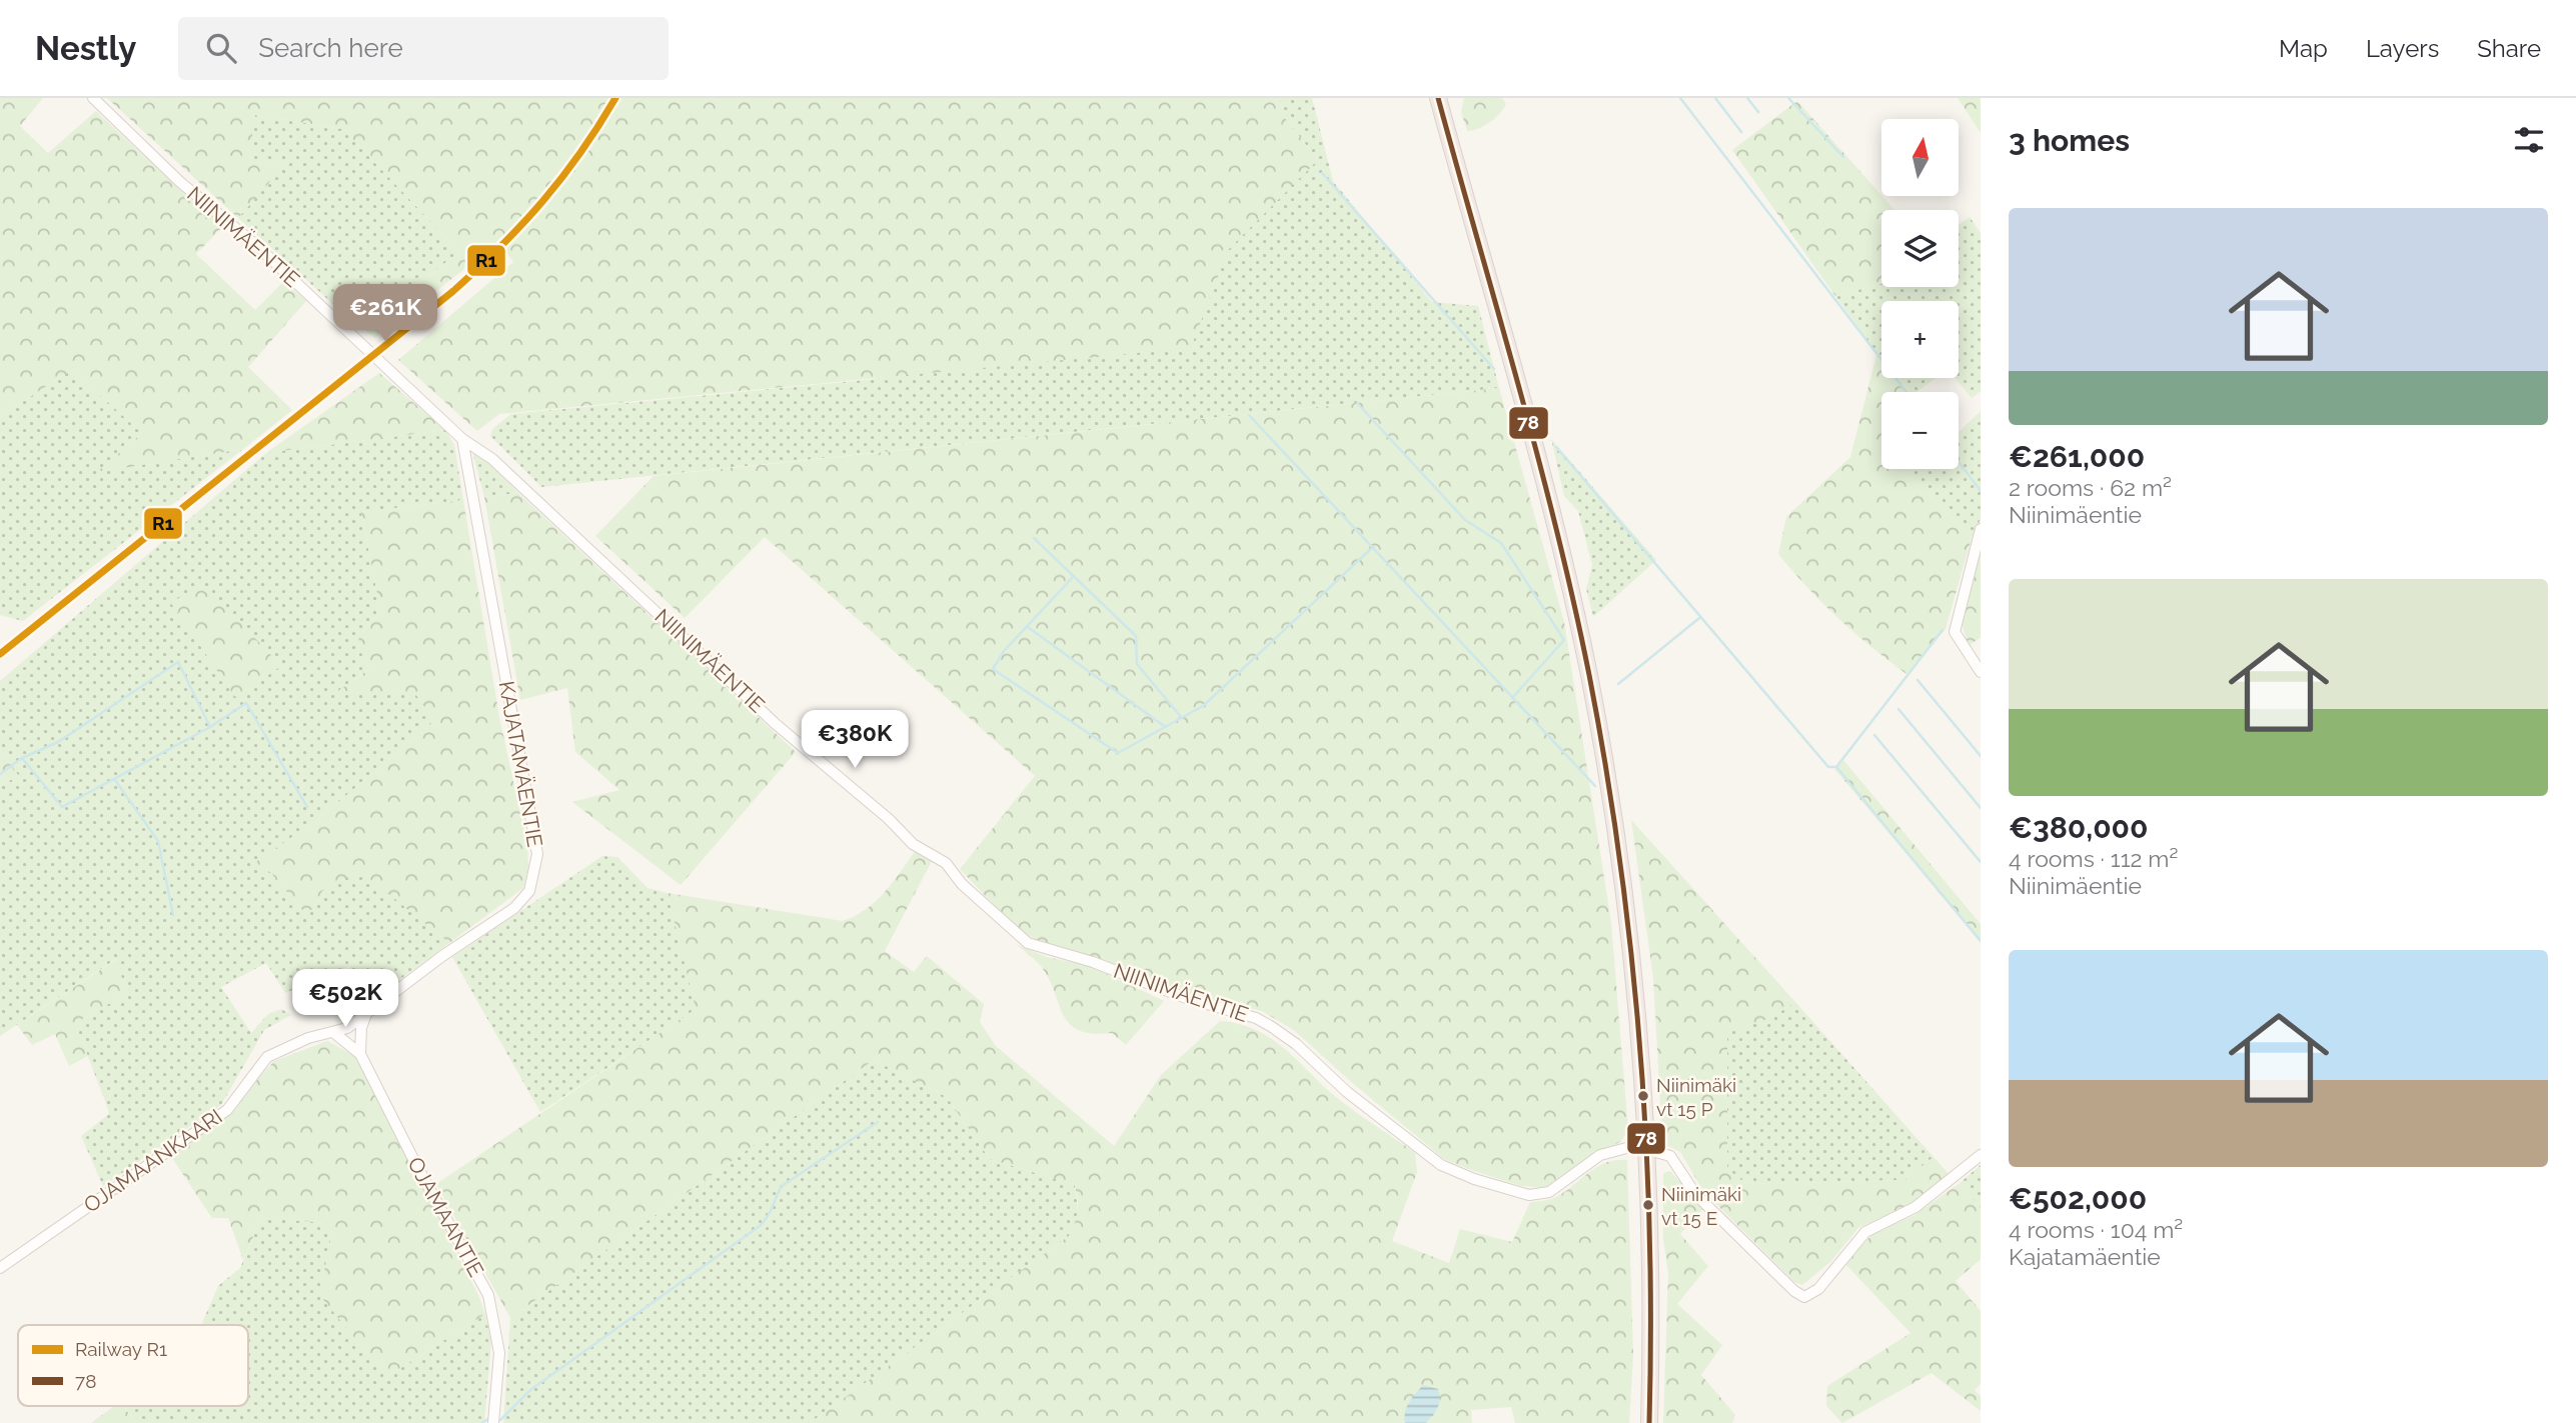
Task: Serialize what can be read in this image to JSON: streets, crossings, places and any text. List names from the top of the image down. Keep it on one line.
{"streets":{"street":["NIINIMÄENTIE","KAJATAMÄENTIE","OJAMAANKAARI","OJAMAANTIE"]},"crossings":[["NIINIMÄENTIE","KAJATAMÄENTIE"],["KAJATAMÄENTIE","OJAMAANKAARI"],["KAJATAMÄENTIE","OJAMAANTIE"],["OJAMAANKAARI","OJAMAANTIE"]],"places":["Niinimäki vt 15 P","Niinimäki vt 15 E"],"lines":["rail line R1","transit line 78"],"legend":["Railway R1","78"],"north":"top","page":{"header":"Nestly","search":"Search here","nav":["Map","Layers","Share"],"heading":"3 homes","map_buttons":["+","−"],"list":[{"name":"€261,000","note":"2 rooms · 62 m² · Niinimäentie"},{"name":"€380,000","note":"4 rooms · 112 m² · Niinimäentie"},{"name":"€502,000","note":"4 rooms · 104 m² · Kajatamäentie"}],"price":["€261K","€380K","€502K"]}}
